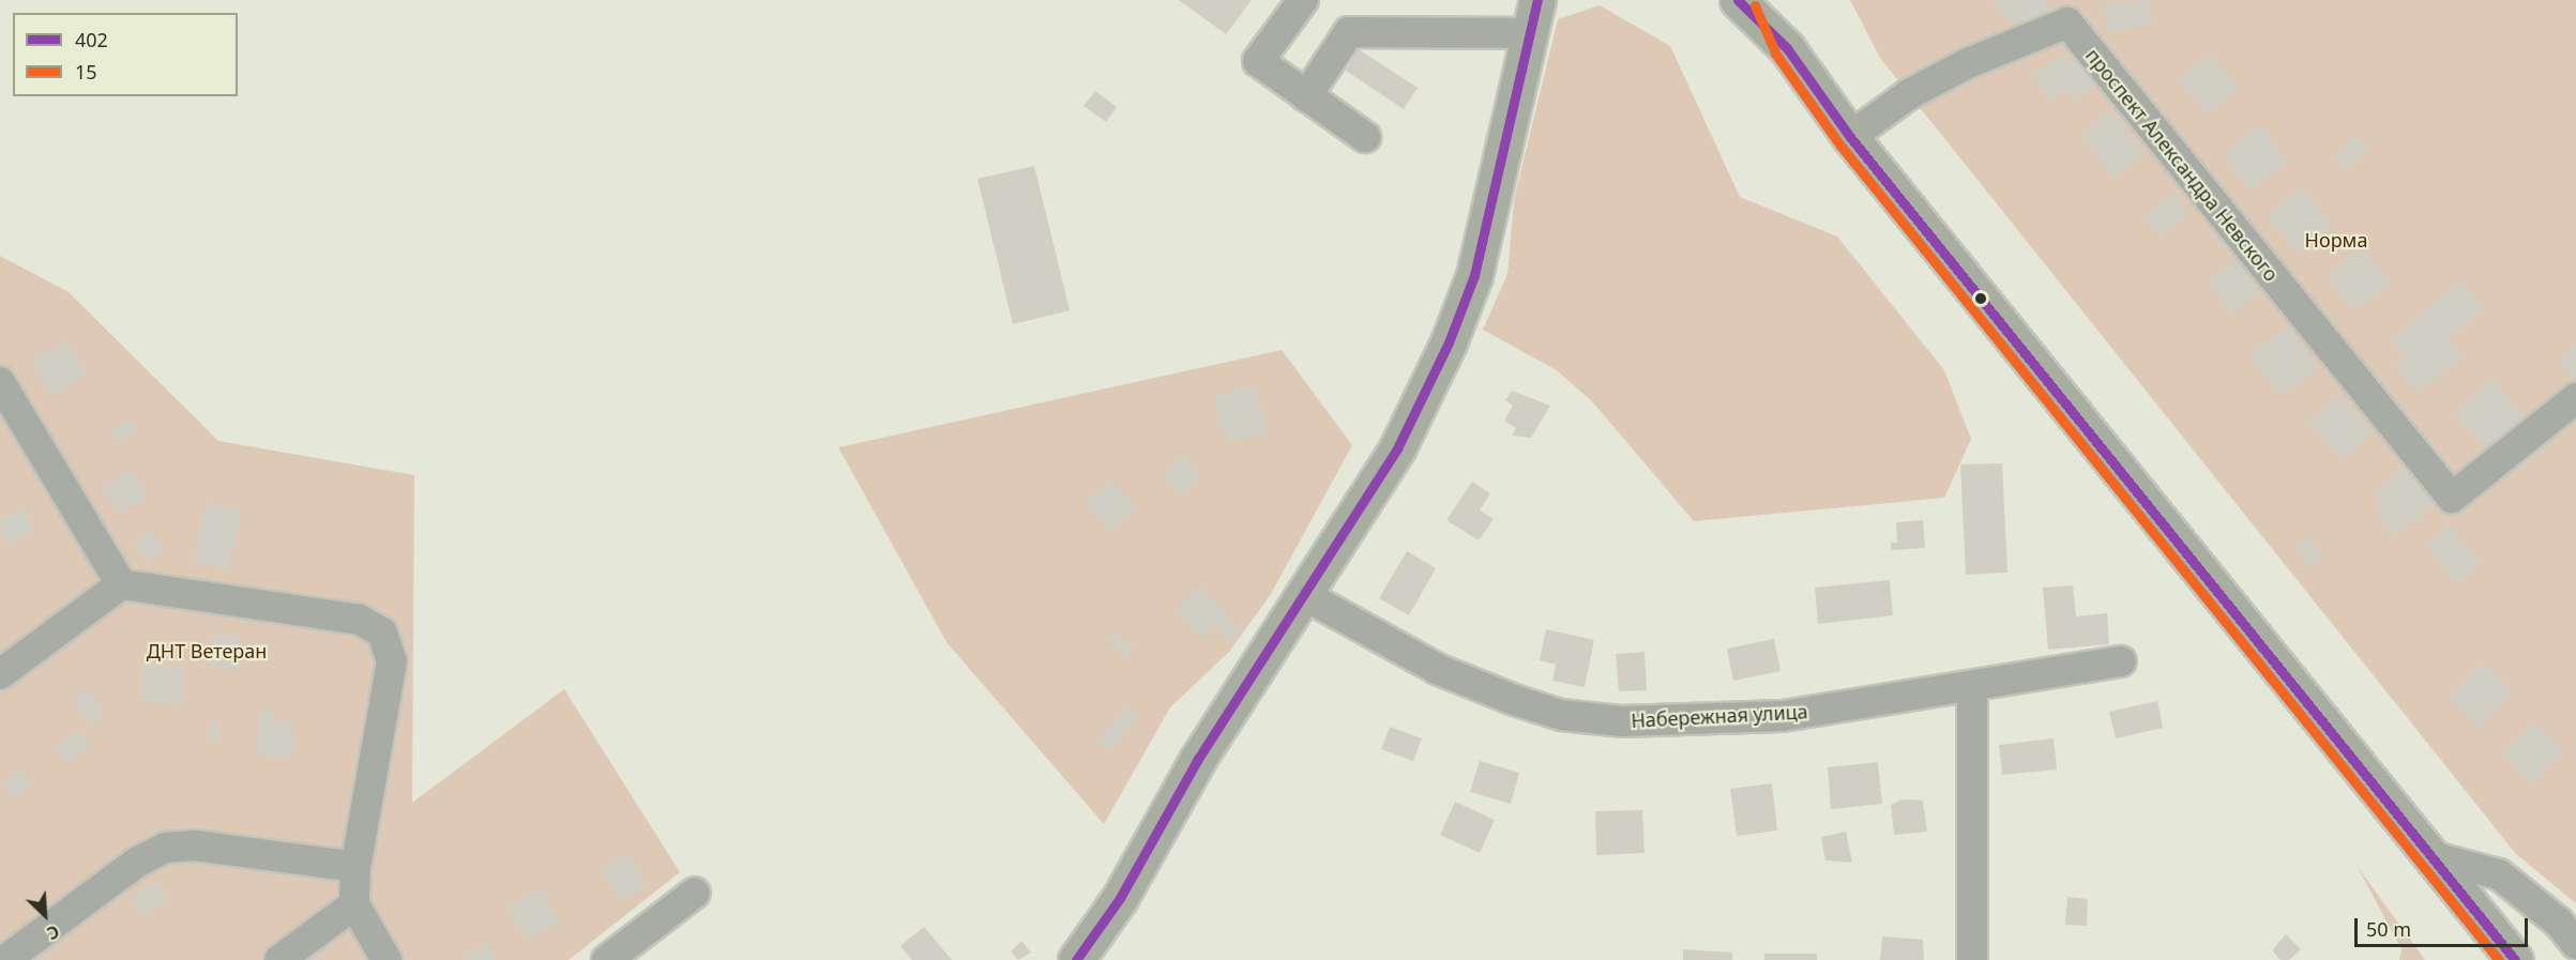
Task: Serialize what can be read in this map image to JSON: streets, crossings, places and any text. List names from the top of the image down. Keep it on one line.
{"streets":{"street":["проспект Александра Невского","Набережная улица"]},"parks":["Норма","ДНТ Ветеран"],"lines":["transit line 402","transit line 15"],"legend":["402","15"],"scale_bar":"50 m","north":"bottom right"}
